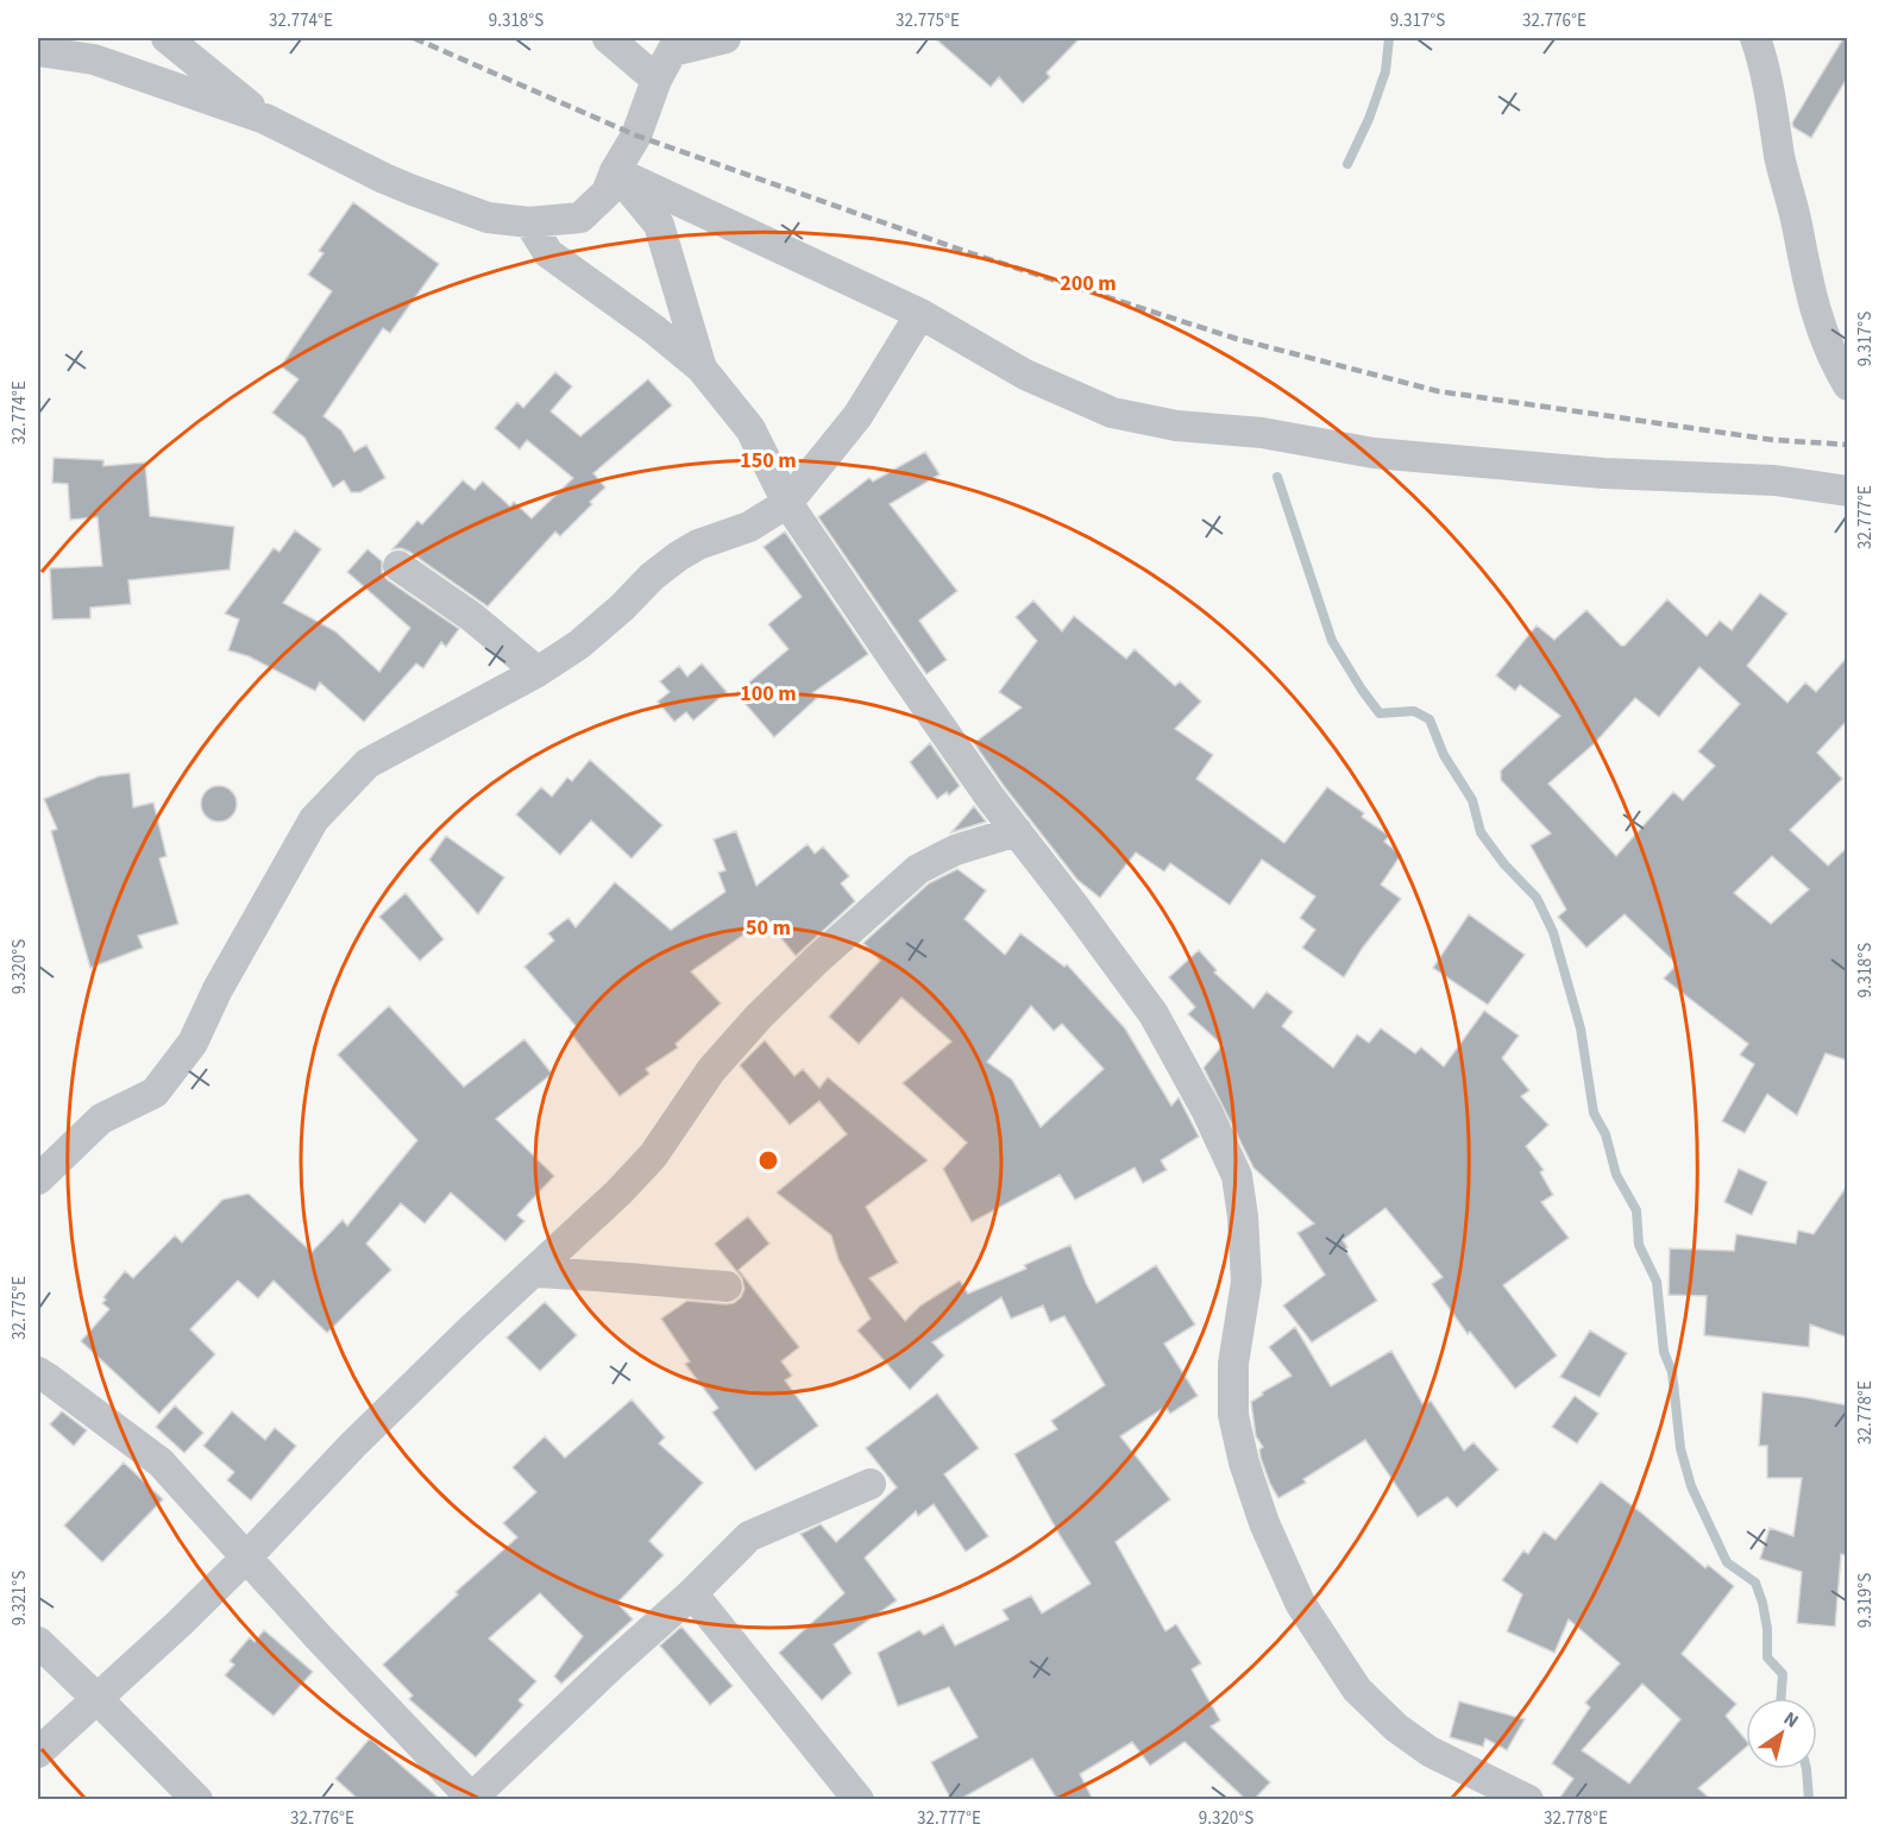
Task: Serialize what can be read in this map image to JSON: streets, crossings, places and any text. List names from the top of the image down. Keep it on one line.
{"north":"top right","coordinates":["32.774°E","9.318°S","32.775°E","9.317°S","32.776°E","32.777°E","9.320°S","32.778°E","9.321°S","9.319°S"],"rings":["200 m","150 m","100 m","50 m"]}
